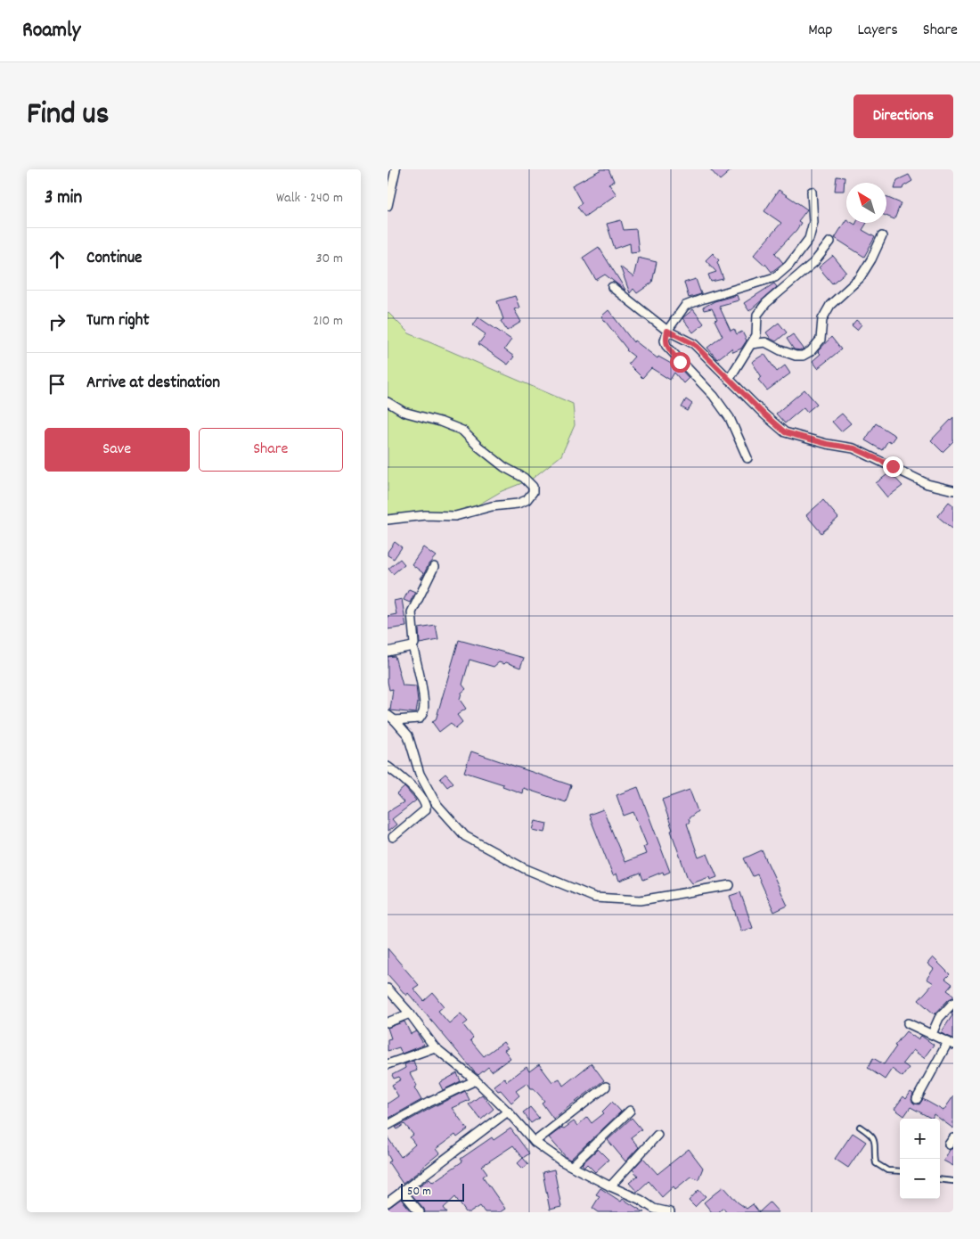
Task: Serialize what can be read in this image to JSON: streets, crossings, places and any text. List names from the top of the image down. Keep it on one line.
{"scale_bar":"50 m","north":"top left","page":{"header":"Roamly","nav":["Map","Layers","Share"],"title":"Find us","buttons":["Directions",["Save","Share"]],"heading":["3 min","Walk · 240 m"],"list":[["Continue","30 m"],["Turn right","210 m"],"Arrive at destination"],"map_buttons":["+","−"],"scale":"50 m"}}
